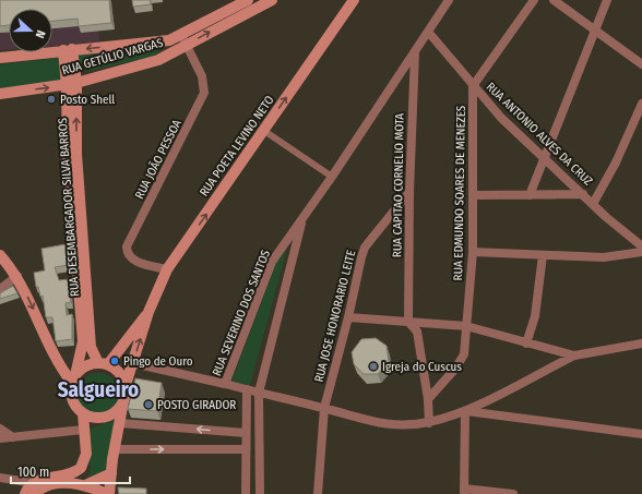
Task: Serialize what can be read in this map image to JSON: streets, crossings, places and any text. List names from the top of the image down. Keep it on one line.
{"streets":{"main road":["RUA GETÚLIO VARGAS","RUA POETA LEVINO NETO","RUA DESEMBARGADOR SILVA BARROS"],"street":["RUA ANTONIO ALVES DA CRUZ","RUA JOÃO PESSOA","RUA CAPITAO CORNELIO MOTA","RUA EDMUNDO SOARES DE MENEZES","RUA SEVERINO DOS SANTOS","RUA JOSE HONORARIO LEITE"]},"crossings":[["RUA GETÚLIO VARGAS","RUA JOÃO PESSOA"],["RUA GETÚLIO VARGAS","RUA DESEMBARGADOR SILVA BARROS"],["RUA ANTONIO ALVES DA CRUZ","RUA EDMUNDO SOARES DE MENEZES"],["RUA ANTONIO ALVES DA CRUZ","RUA SEVERINO DOS SANTOS"],["RUA POETA LEVINO NETO","RUA JOÃO PESSOA"],["RUA POETA LEVINO NETO","RUA DESEMBARGADOR SILVA BARROS"],["RUA CAPITAO CORNELIO MOTA","RUA SEVERINO DOS SANTOS"],["RUA CAPITAO CORNELIO MOTA","RUA JOSE HONORARIO LEITE"],["RUA SEVERINO DOS SANTOS","RUA JOSE HONORARIO LEITE"]],"one_way":["RUA POETA LEVINO NETO"],"districts":["Salgueiro"],"places":["Posto Shell","Pingo de Ouro","Igreja do Cuscus","POSTO GIRADOR"],"scale_bar":"100 m","north":"right"}
